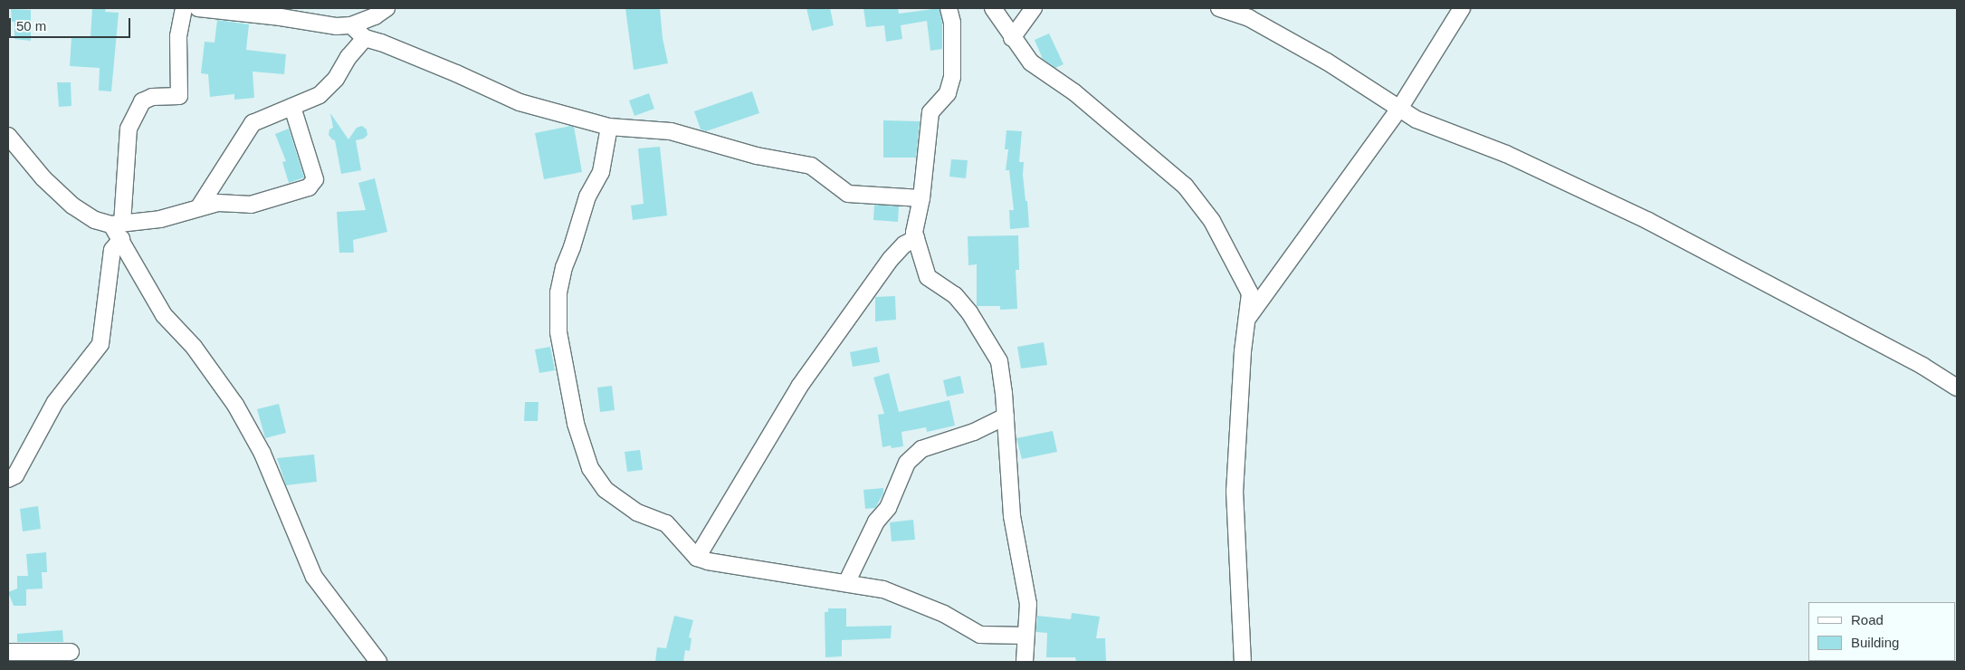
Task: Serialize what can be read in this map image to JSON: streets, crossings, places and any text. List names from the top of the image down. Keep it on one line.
{"legend":["Road","Building"],"scale_bar":"50 m"}
